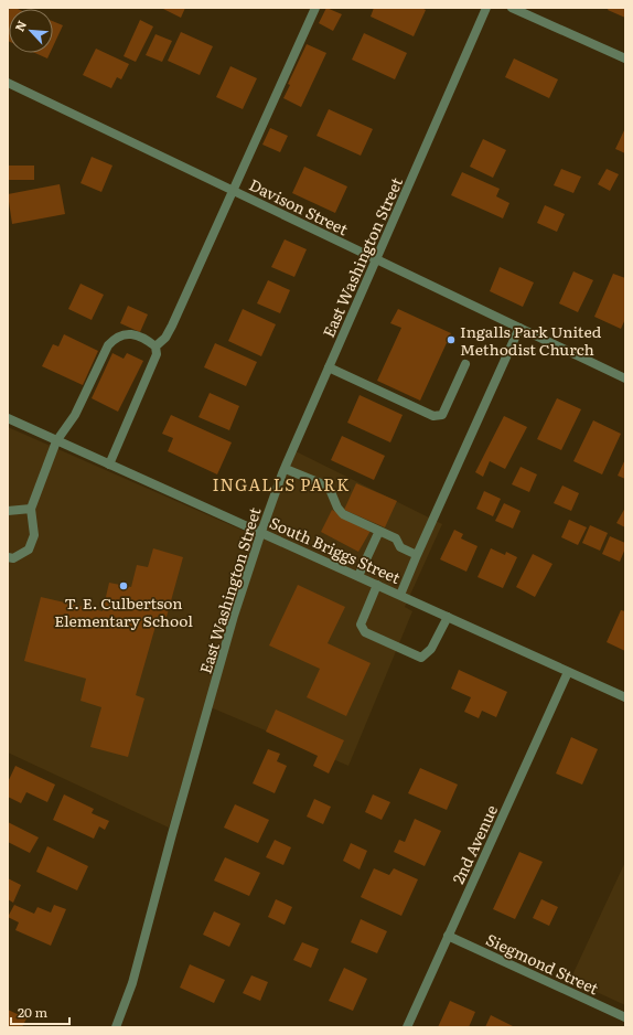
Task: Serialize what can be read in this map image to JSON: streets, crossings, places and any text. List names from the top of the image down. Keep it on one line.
{"streets":{"street":["Davison Street","East Washington Street","South Briggs Street","2nd Avenue","Siegmond Street"]},"crossings":[["Davison Street","East Washington Street"],["East Washington Street","South Briggs Street"],["South Briggs Street","2nd Avenue"],["2nd Avenue","Siegmond Street"]],"districts":["INGALLS PARK"],"places":["Ingalls Park United Methodist Church","T. E. Culbertson Elementary School"],"scale_bar":"20 m","north":"top left"}
